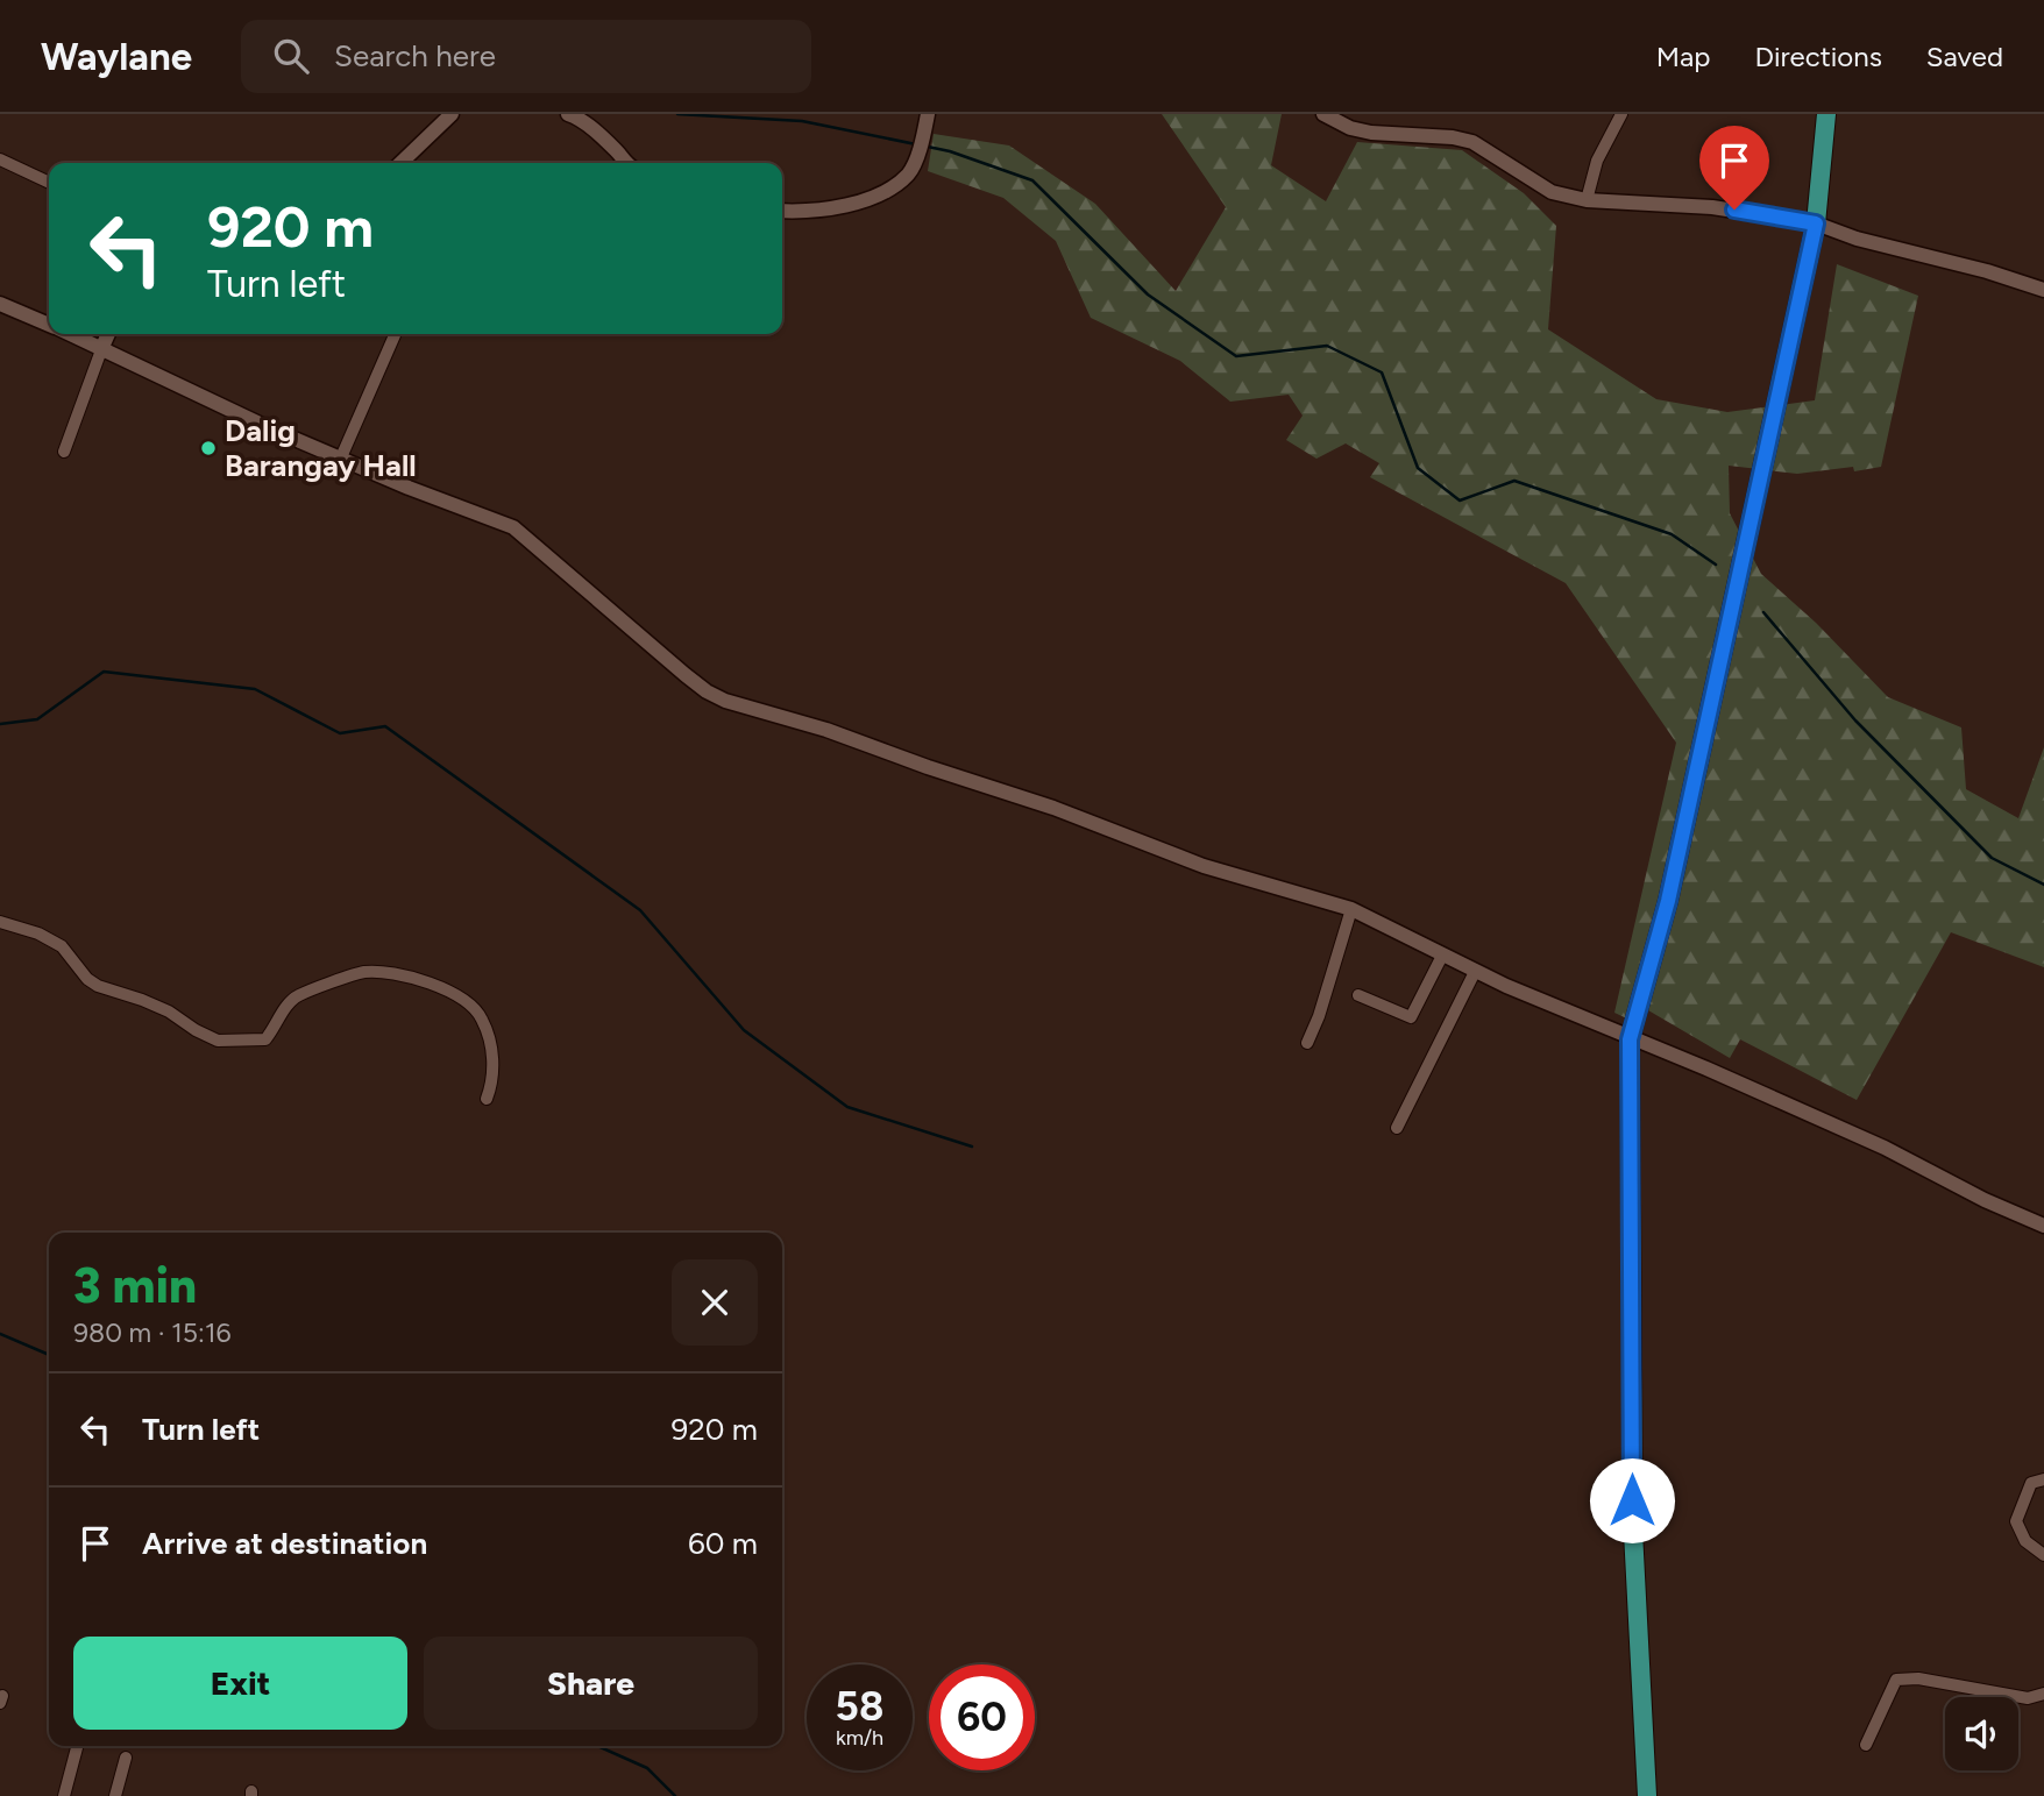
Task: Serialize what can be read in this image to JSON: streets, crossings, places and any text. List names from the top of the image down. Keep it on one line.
{"places":["Dalig Barangay Hall"],"page":{"header":"Waylane","search":"Search here","nav":["Map","Directions","Saved"],"turn":["920 m","Turn left"],"heading":["3 min","980 m · 15:16"],"list":[{"name":"Turn left","value":"920 m"},{"name":"Arrive at destination","value":"60 m"}],"buttons":["Exit","Share"],"speed":"58 km/h","limit":"60"}}
